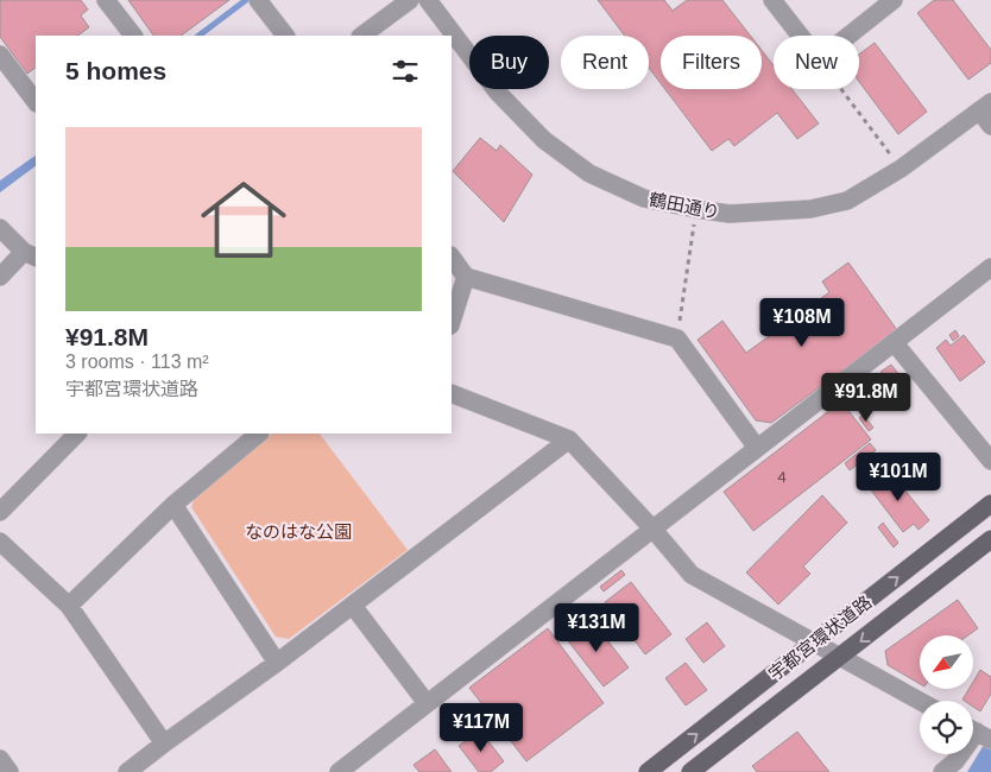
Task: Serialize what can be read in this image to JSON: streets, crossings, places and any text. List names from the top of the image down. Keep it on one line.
{"streets":{"main road":["宇都宮環状道路"],"street":["鶴田通り"]},"parks":["なのはな公園"],"house_numbers":["４"],"north":"bottom left","page":{"chip":["Buy","Rent","Filters","New"],"heading":"5 homes","list":[{"name":"¥91.8M","note":"3 rooms · 113 m² · 宇都宮環状道路"}],"price":["¥108M","¥91.8M","¥101M","¥131M","¥117M"]}}
